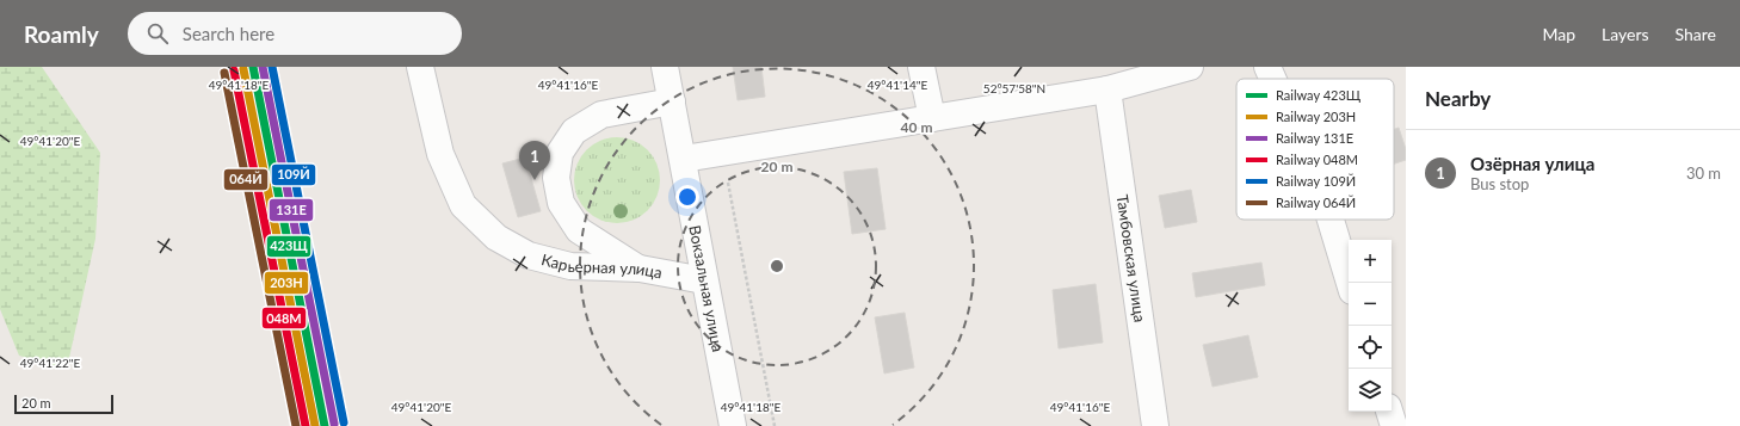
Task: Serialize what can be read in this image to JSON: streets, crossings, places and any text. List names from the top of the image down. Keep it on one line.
{"streets":{"street":["Тамбовская улица","Карьерная улица","Вокзальная улица"]},"crossings":[["Карьерная улица","Вокзальная улица"]],"lines":["rail line 423Щ","rail line 131Е","rail line 109Й","rail line 203Н","rail line 048М","rail line 064Й"],"legend":["Railway 423Щ","Railway 203Н","Railway 131Е","Railway 048М","Railway 109Й","Railway 064Й"],"scale_bar":"20 m","page":{"header":"Roamly","search":"Search here","nav":["Map","Layers","Share"],"heading":"Nearby","list":[{"mark":"1","name":"Озёрная улица","note":"Bus stop","value":"30 m"}],"pins":"1","map_buttons":["+","−"],"scale":"20 m"},"coordinates":["49°41'18\"E","49°41'14\"E","49°41'16\"E","52°57'58\"N","49°41'20\"E","49°41'22\"E"],"rings":["40 m","20 m"]}
